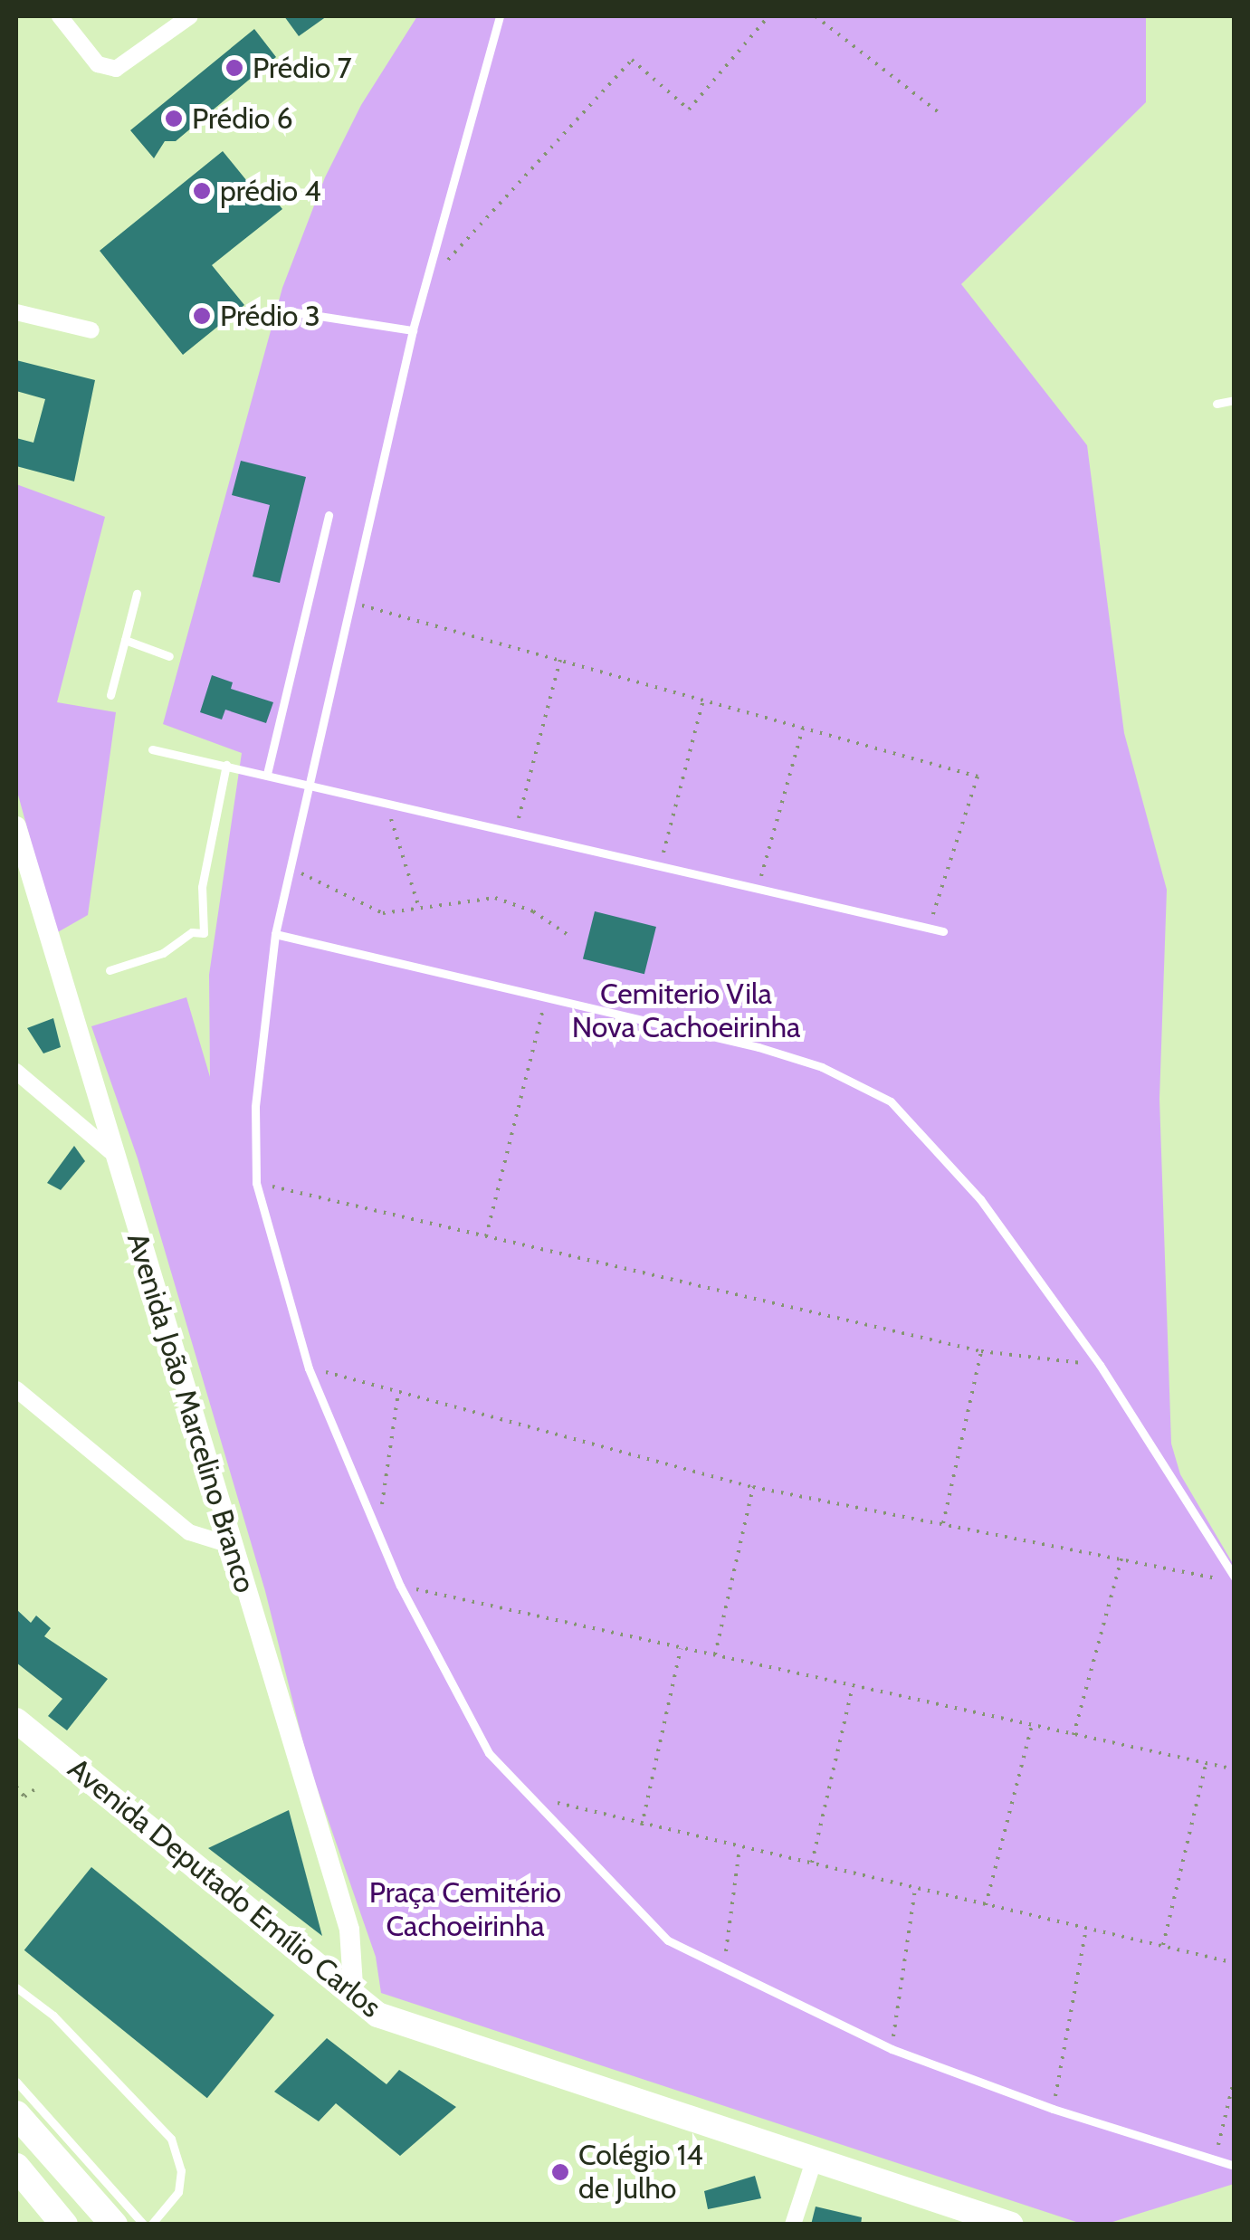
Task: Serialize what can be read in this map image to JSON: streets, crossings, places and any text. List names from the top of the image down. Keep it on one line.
{"streets":{"main road":["Avenida Deputado Emílio Carlos"],"street":["Avenida João Marcelino Branco"]},"crossings":[["Avenida João Marcelino Branco","Avenida Deputado Emílio Carlos"]],"parks":["Cemiterio Vila Nova Cachoeirinha","Praça Cemitério Cachoeirinha"],"places":["Prédio 7","Prédio 6","prédio 4","Prédio 3","Colégio 14 de Julho"]}
